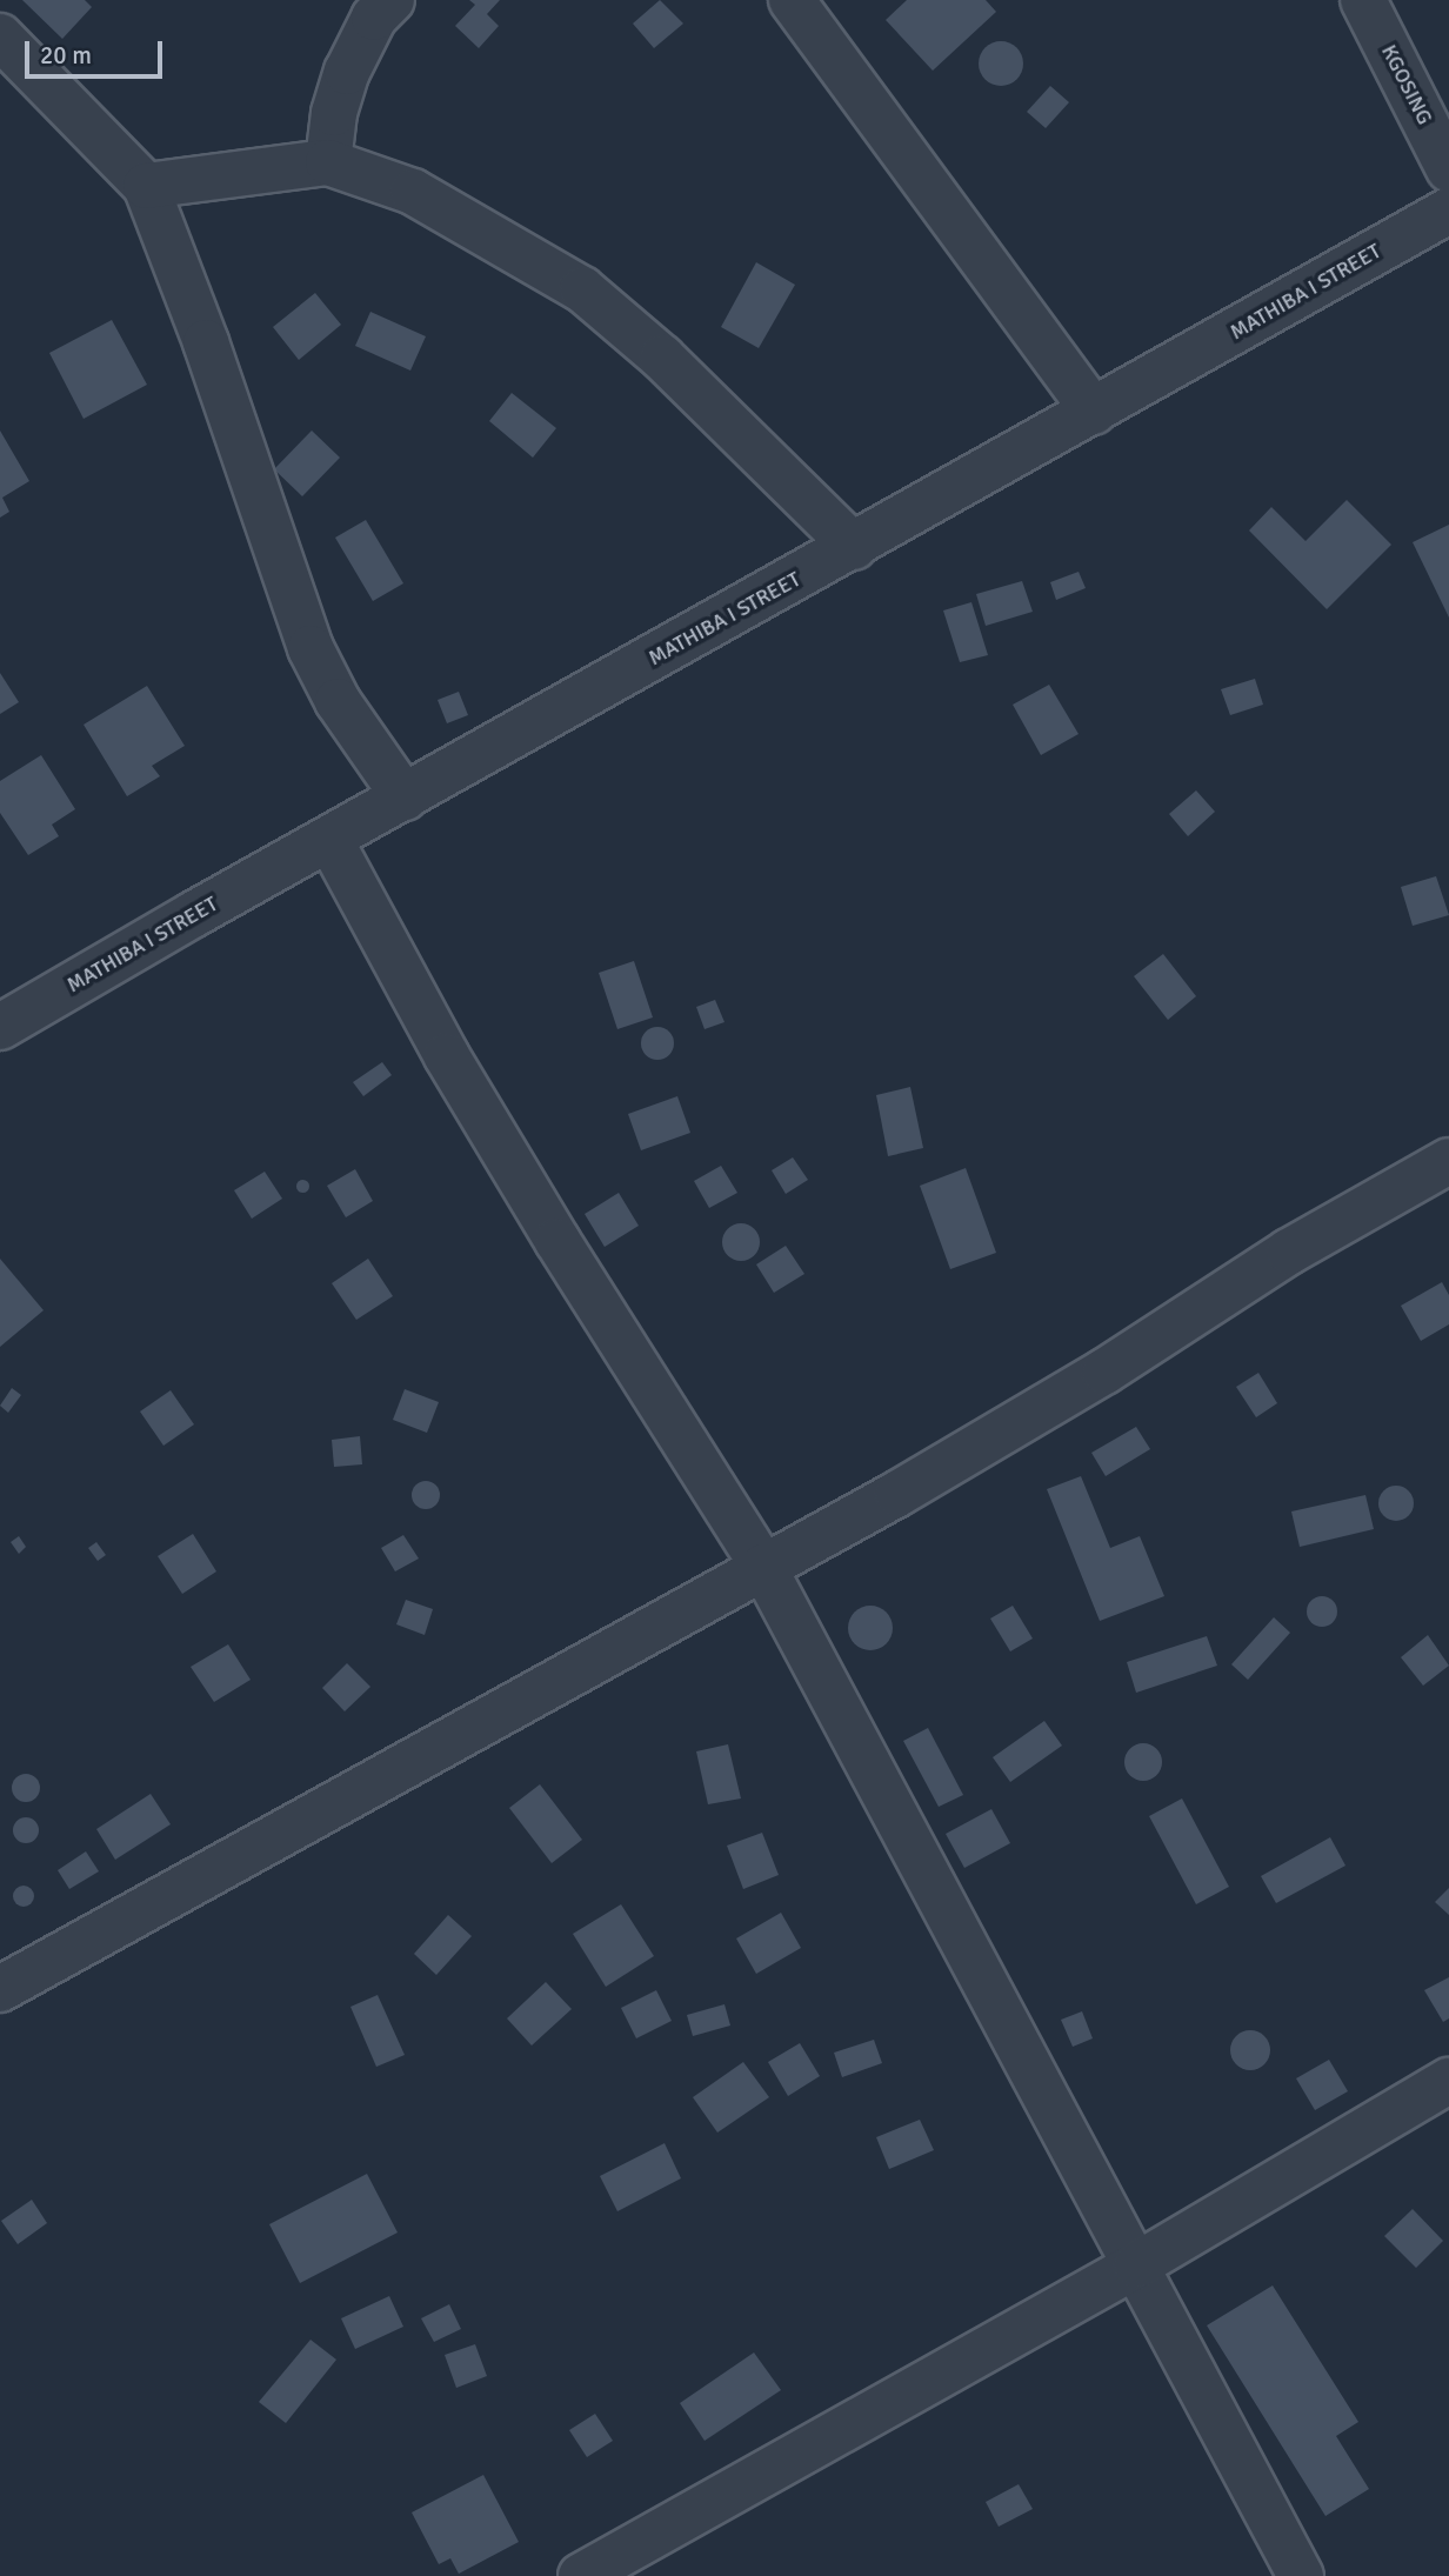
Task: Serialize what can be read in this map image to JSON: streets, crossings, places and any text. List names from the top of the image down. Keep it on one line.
{"streets":{"street":["KGOSING","MATHIBA I STREET"]},"scale_bar":"20 m"}
